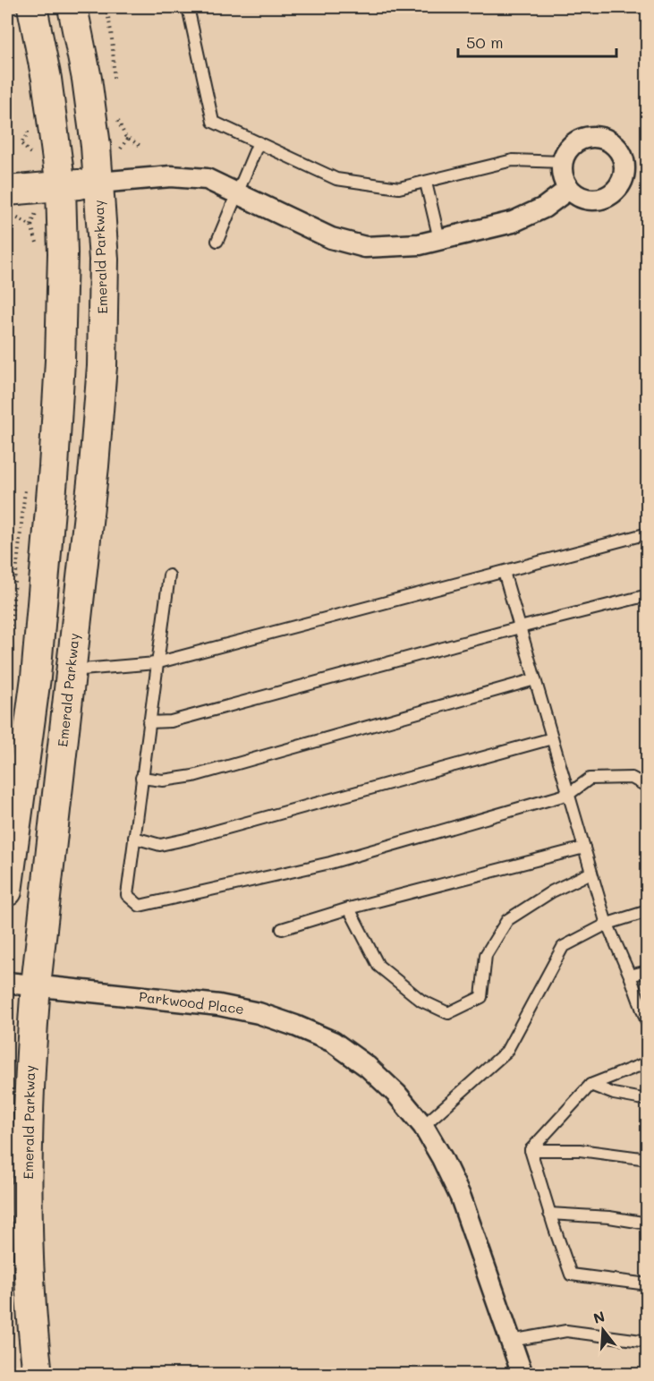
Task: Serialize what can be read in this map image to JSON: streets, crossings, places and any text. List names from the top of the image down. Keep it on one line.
{"streets":{"main road":["Emerald Parkway"],"street":["Parkwood Place"]},"crossings":[["Emerald Parkway","Parkwood Place"]],"scale_bar":"50 m","north":"top"}
